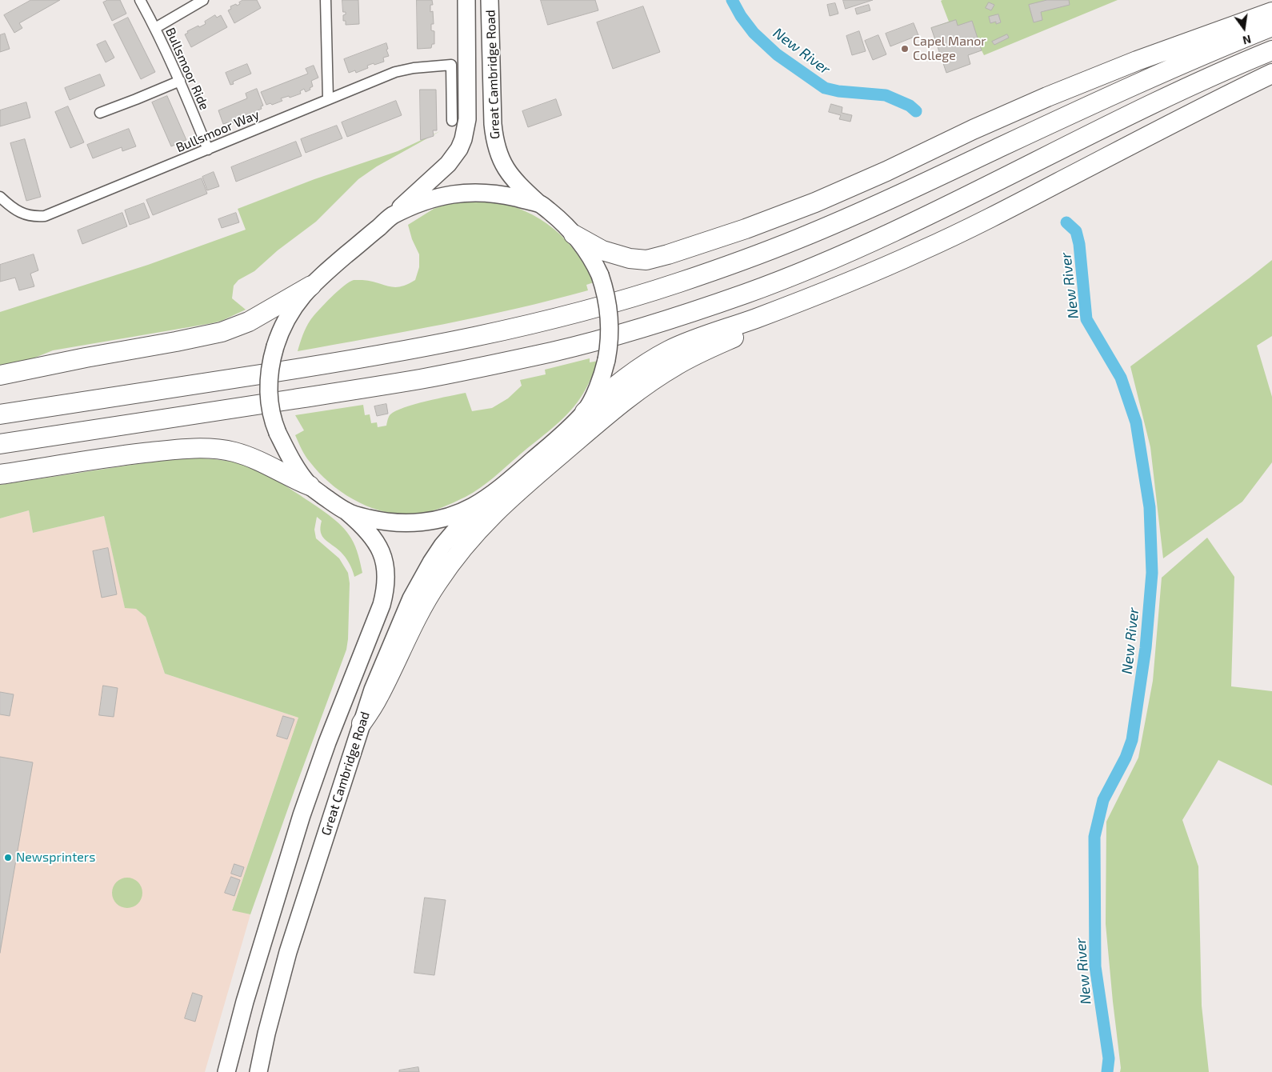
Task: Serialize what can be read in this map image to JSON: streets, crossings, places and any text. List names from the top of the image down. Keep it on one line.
{"streets":{"highway":["Great Cambridge Road"],"street":["Bullsmoor Ride","Bullsmoor Way"]},"crossings":[["Bullsmoor Ride","Bullsmoor Way"]],"water":["New River"],"places":["Capel Manor College","Newsprinters"],"north":"bottom"}
